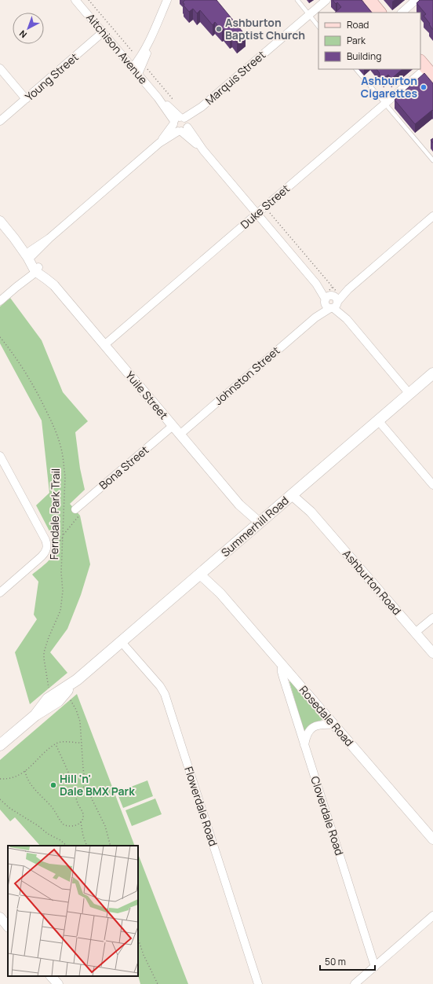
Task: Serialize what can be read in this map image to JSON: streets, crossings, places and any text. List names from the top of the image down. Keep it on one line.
{"streets":{"main road":["Summerhill Road"],"street":["Aitchison Avenue","Young Street","Marquis Street","Duke Street","Johnston Street","Yuile Street","Bona Street","Ashburton Road","Rosedale Road","Flowerdale Road","Cloverdale Road"],"path":["Ferndale Park Trail"]},"crossings":[["Aitchison Avenue","Young Street"],["Aitchison Avenue","Marquis Street"],["Aitchison Avenue","Duke Street"],["Aitchison Avenue","Johnston Street"],["Aitchison Avenue","Summerhill Road"],["Marquis Street","Yuile Street"],["Duke Street","Yuile Street"],["Johnston Street","Yuile Street"],["Yuile Street","Bona Street"],["Yuile Street","Summerhill Road"],["Ferndale Park Trail","Summerhill Road"],["Summerhill Road","Ashburton Road"],["Summerhill Road","Rosedale Road"],["Summerhill Road","Flowerdale Road"],["Rosedale Road","Cloverdale Road"]],"places":["Ashburton Baptist Church","Ashburton Cigarettes","Hill 'n' Dale BMX Park"],"legend":["Road","Park","Building"],"scale_bar":"50 m","north":"bottom left"}
